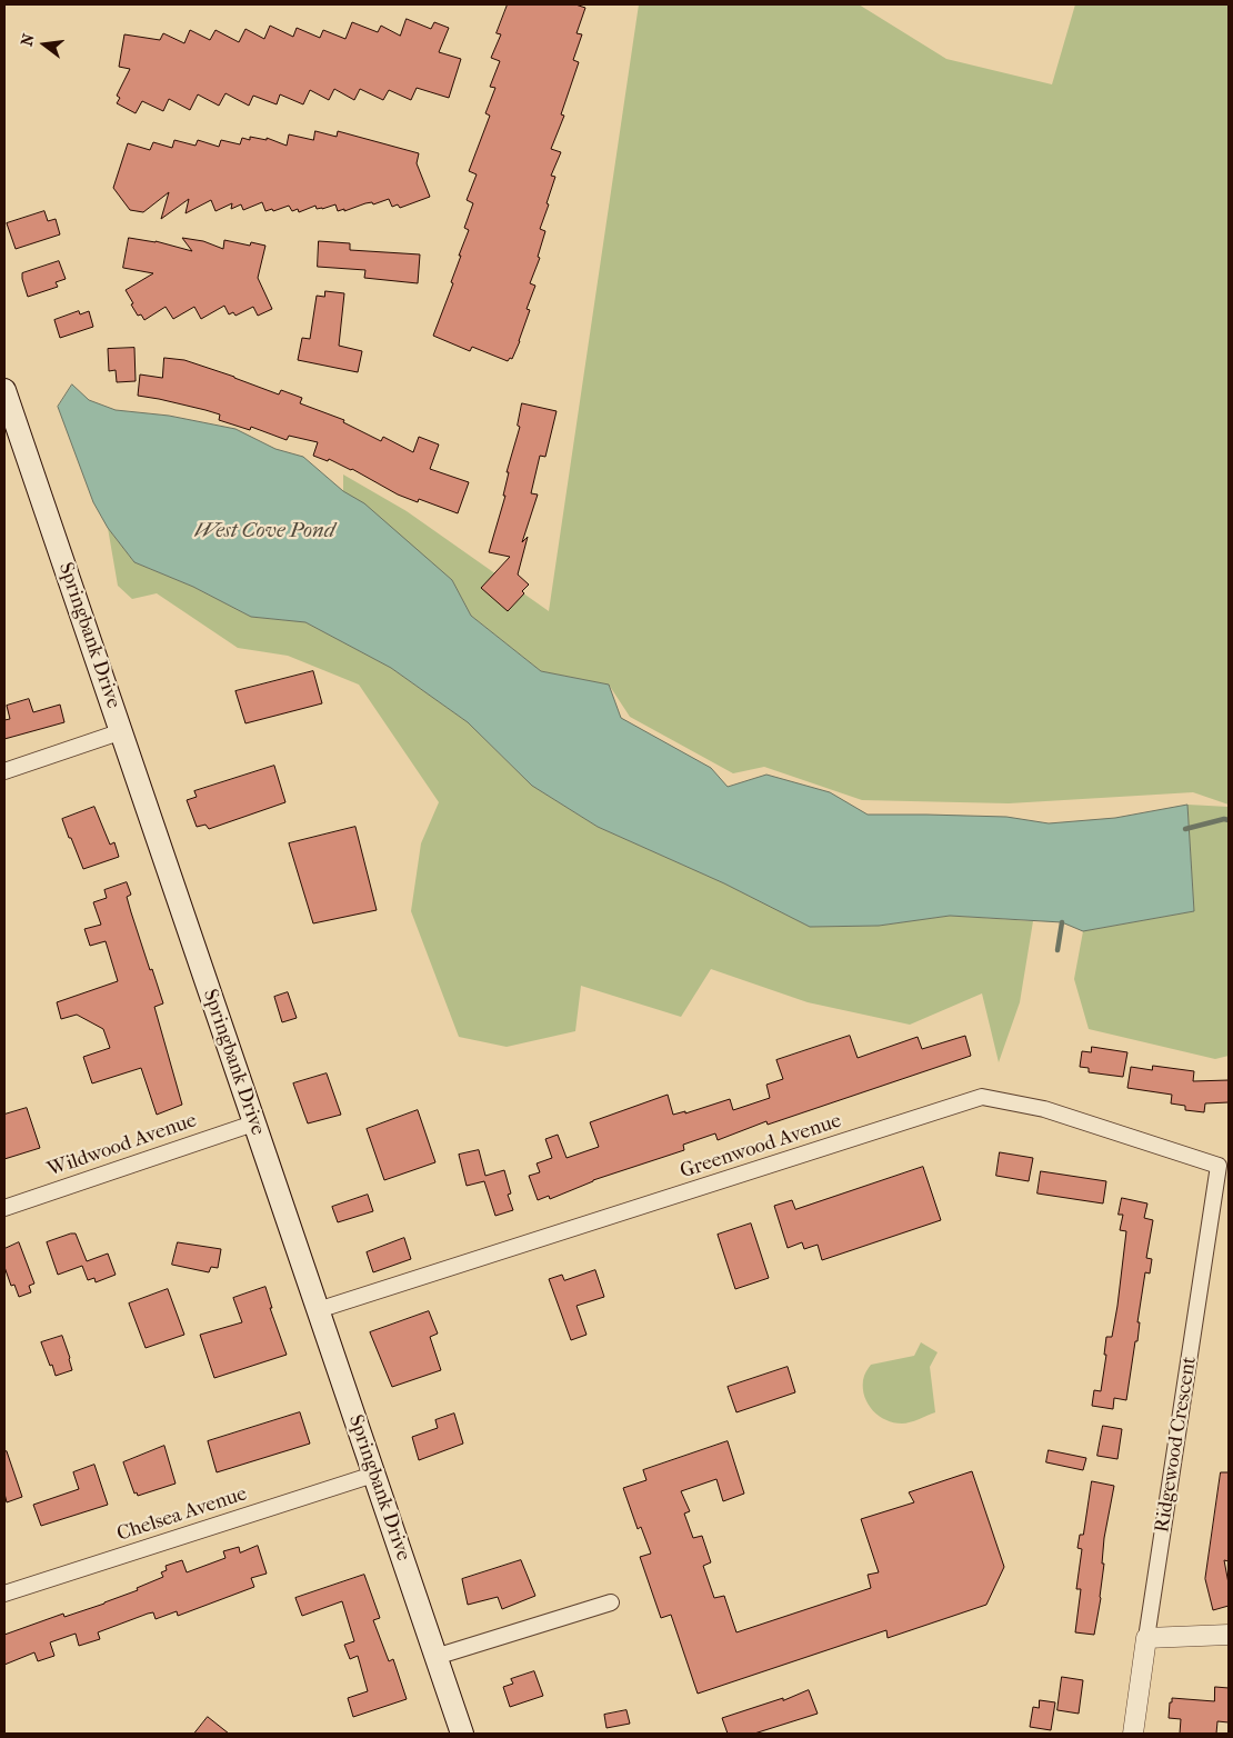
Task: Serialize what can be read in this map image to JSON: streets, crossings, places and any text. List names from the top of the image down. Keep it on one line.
{"streets":{"main road":["Springbank Drive"],"street":["Wildwood Avenue","Greenwood Avenue","Ridgewood Crescent","Chelsea Avenue"]},"crossings":[["Springbank Drive","Wildwood Avenue"],["Springbank Drive","Greenwood Avenue"],["Springbank Drive","Chelsea Avenue"],["Greenwood Avenue","Ridgewood Crescent"]],"water":["West Cove Pond"],"north":"left"}
